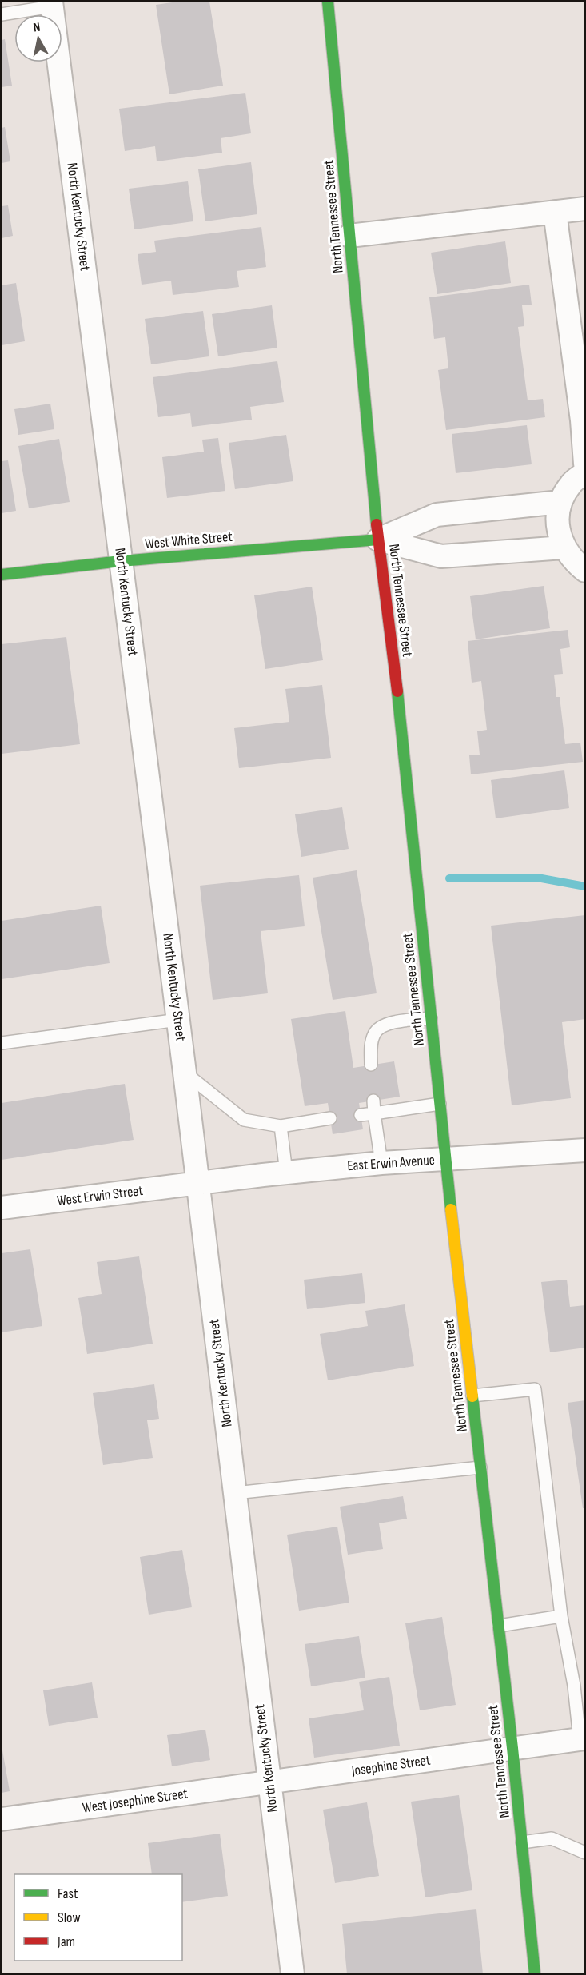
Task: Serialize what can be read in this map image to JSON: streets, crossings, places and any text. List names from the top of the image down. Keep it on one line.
{"streets":{"street":["North Kentucky Street","North Tennessee Street","West White Street","East Erwin Avenue","West Erwin Street","Josephine Street","West Josephine Street"]},"crossings":[["North Kentucky Street","West White Street"],["North Kentucky Street","East Erwin Avenue"],["North Kentucky Street","West Erwin Street"],["North Kentucky Street","Josephine Street"],["North Kentucky Street","West Josephine Street"],["North Tennessee Street","West White Street"],["North Tennessee Street","East Erwin Avenue"],["North Tennessee Street","Josephine Street"],["East Erwin Avenue","West Erwin Street"],["Josephine Street","West Josephine Street"]],"legend":["Fast","Slow","Jam"],"north":"top"}
